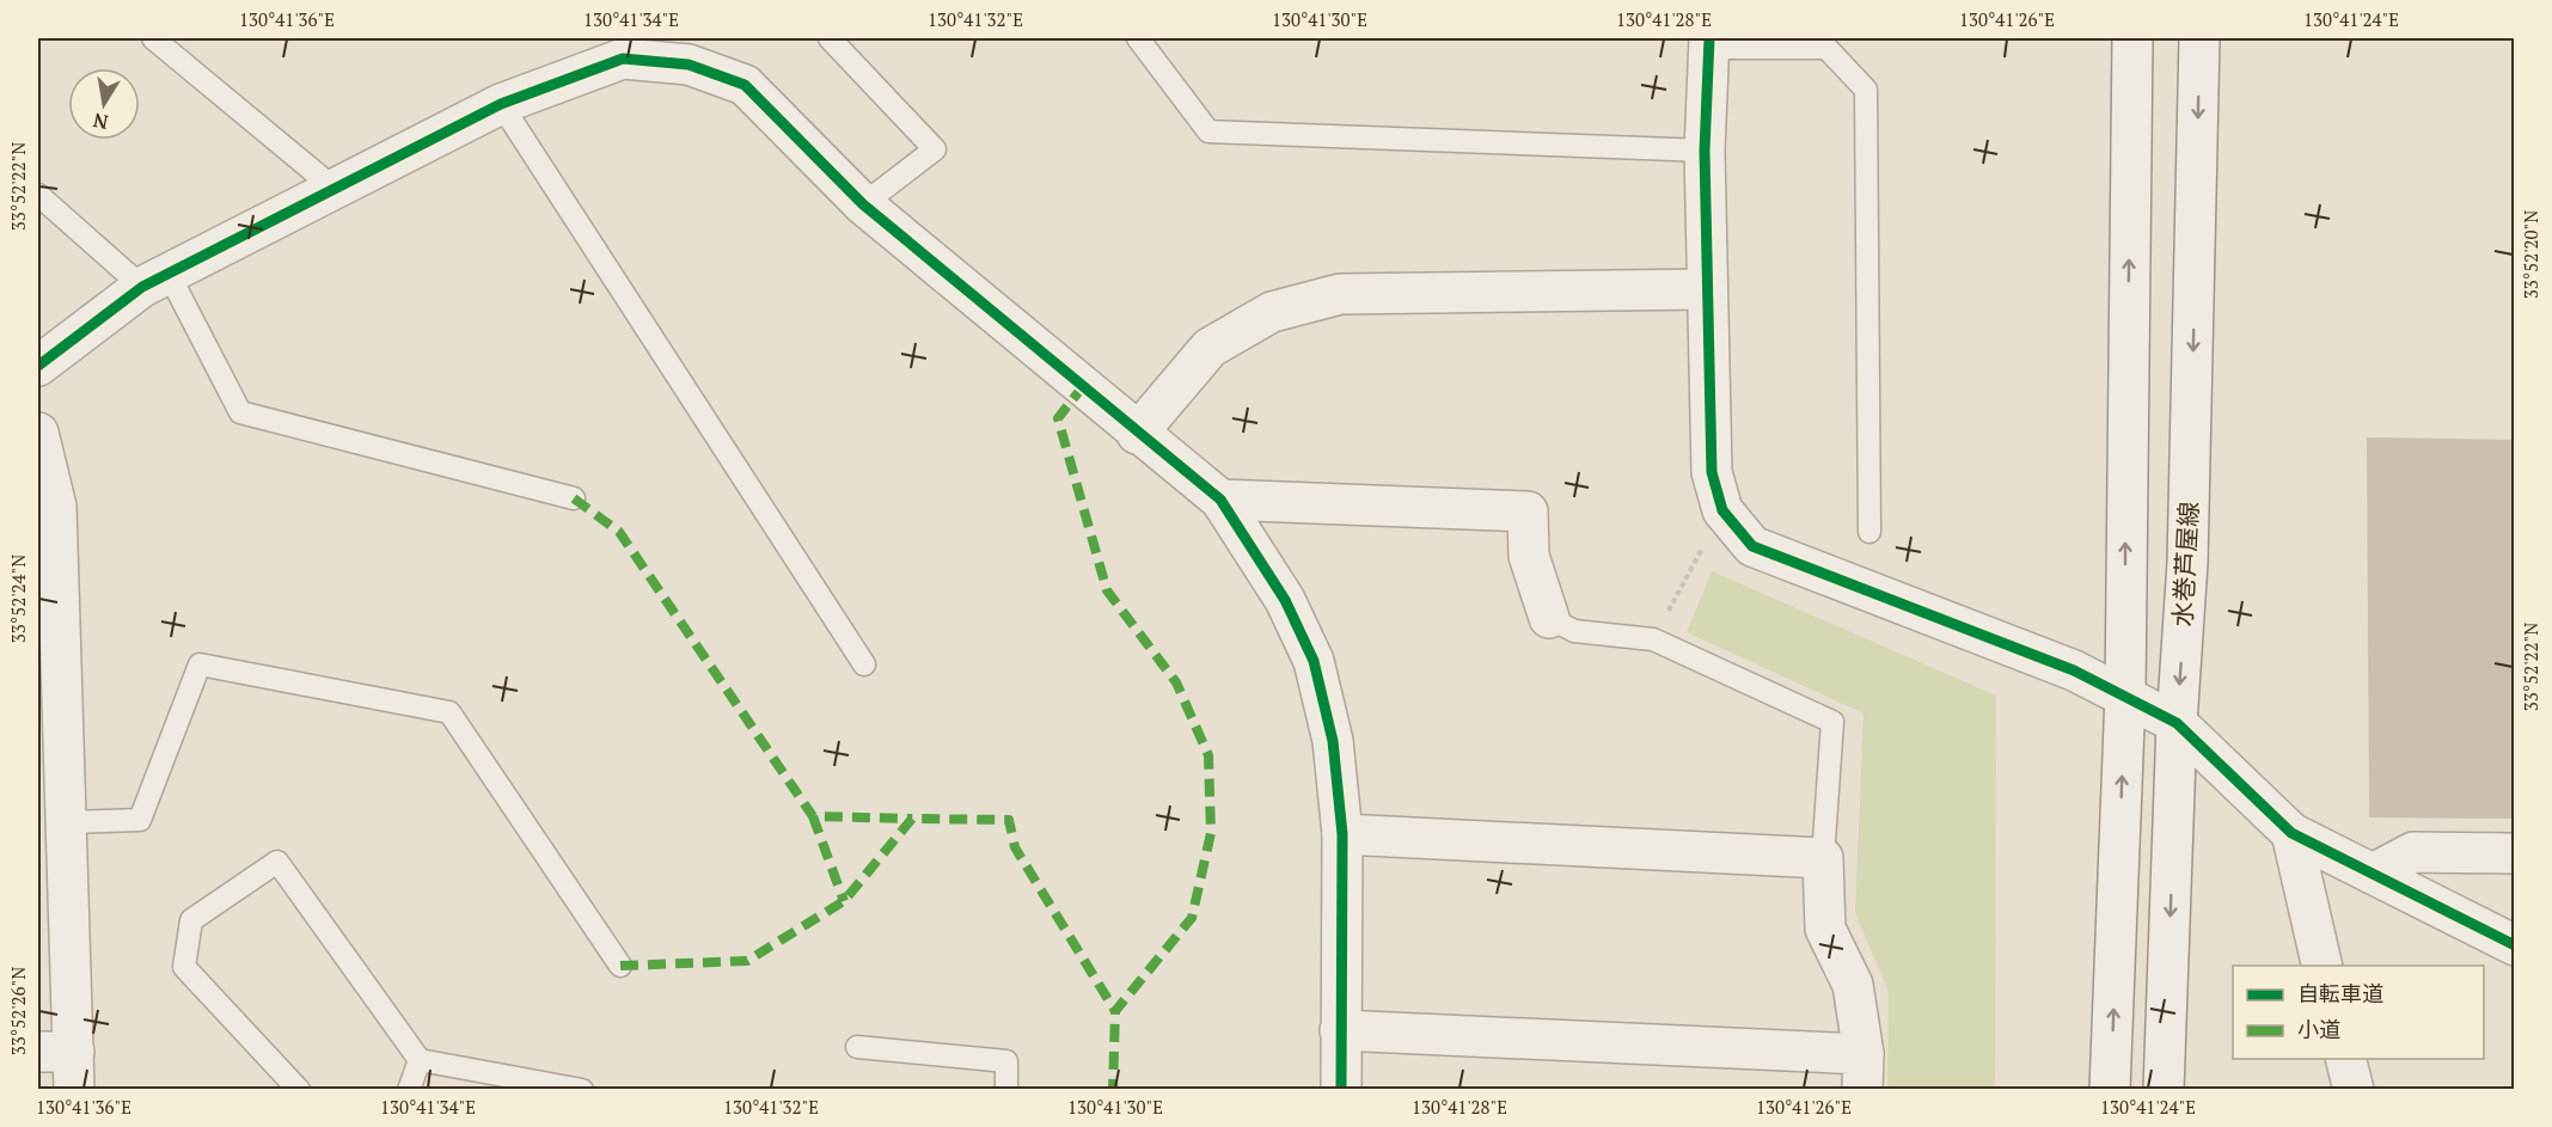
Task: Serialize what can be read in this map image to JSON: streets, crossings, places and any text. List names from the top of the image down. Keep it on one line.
{"streets":{"street":["水巻芦屋線"]},"legend":["自転車道","小道"],"north":"bottom","coordinates":["130°41'36\"E","130°41'34\"E","130°41'32\"E","130°41'30\"E","130°41'28\"E","130°41'26\"E","130°41'24\"E","33°52'22\"N","33°52'20\"N","33°52'24\"N","33°52'26\"N"]}
